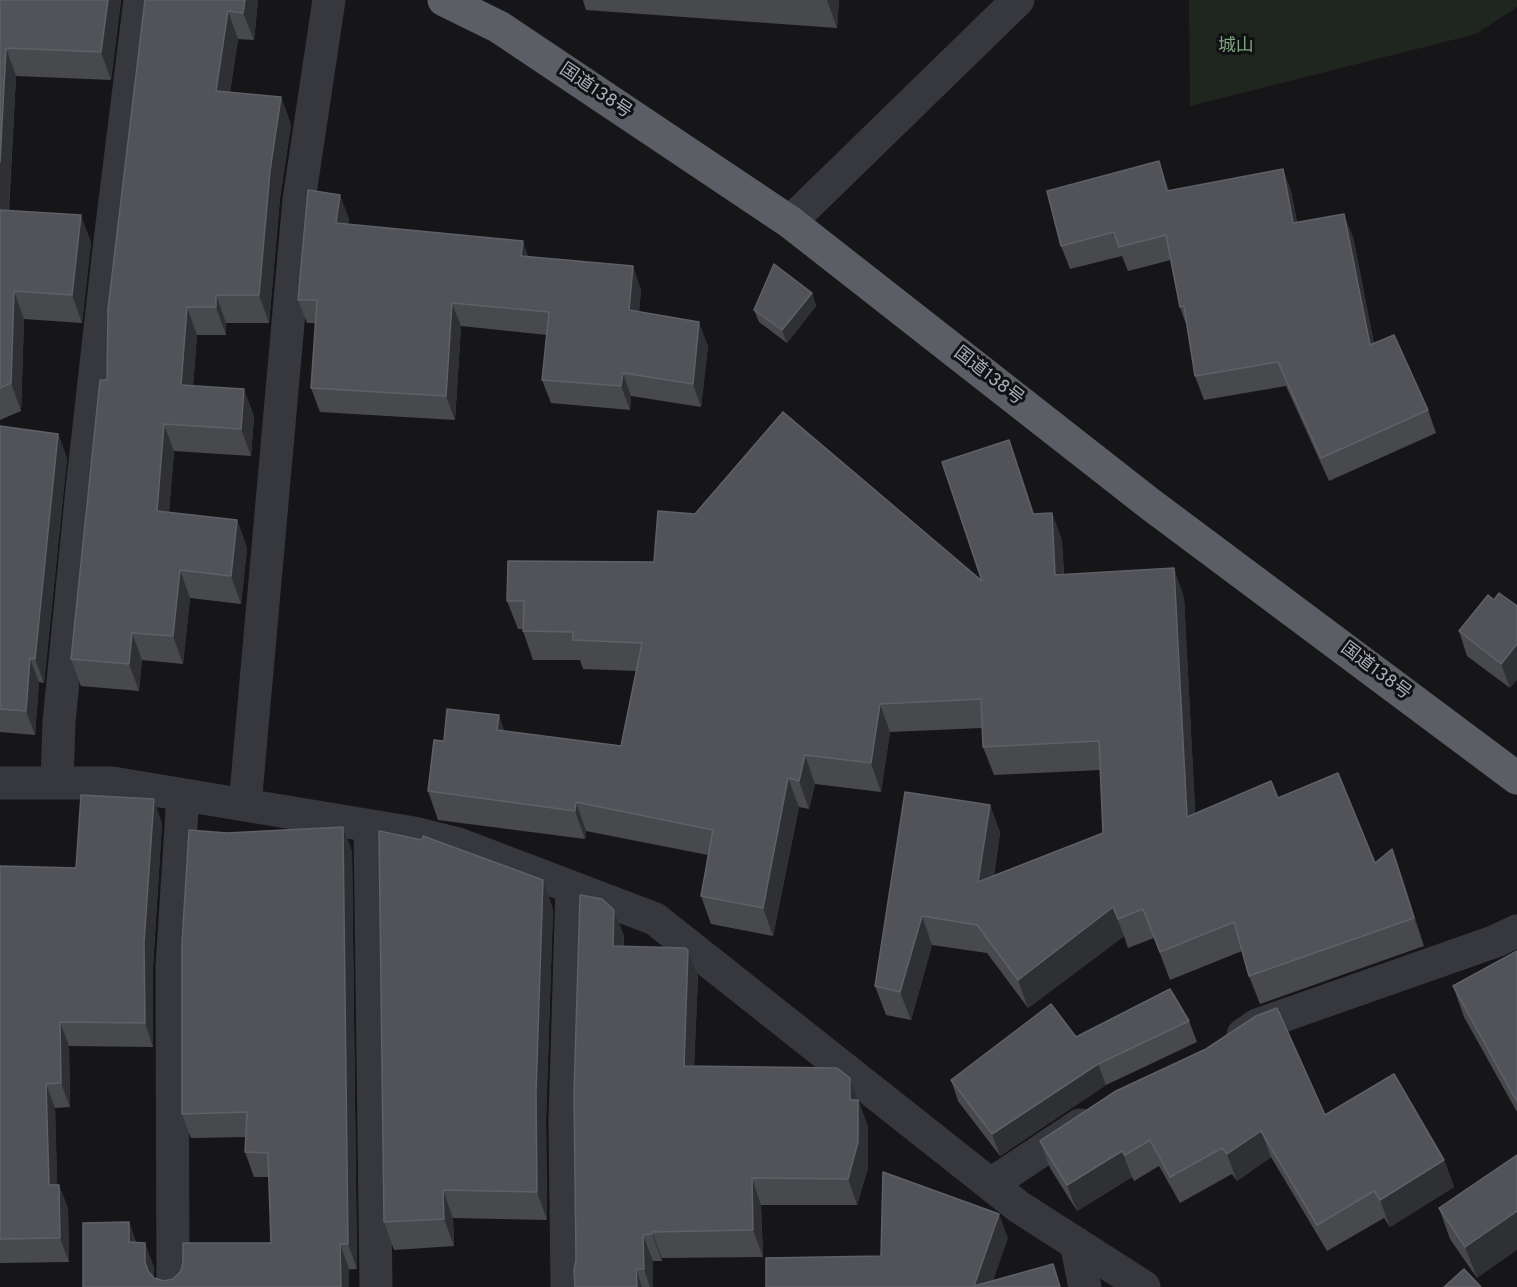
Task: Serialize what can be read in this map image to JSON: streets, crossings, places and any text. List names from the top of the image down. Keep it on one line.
{"streets":{"highway":["国道138号"]},"parks":["城山"]}
